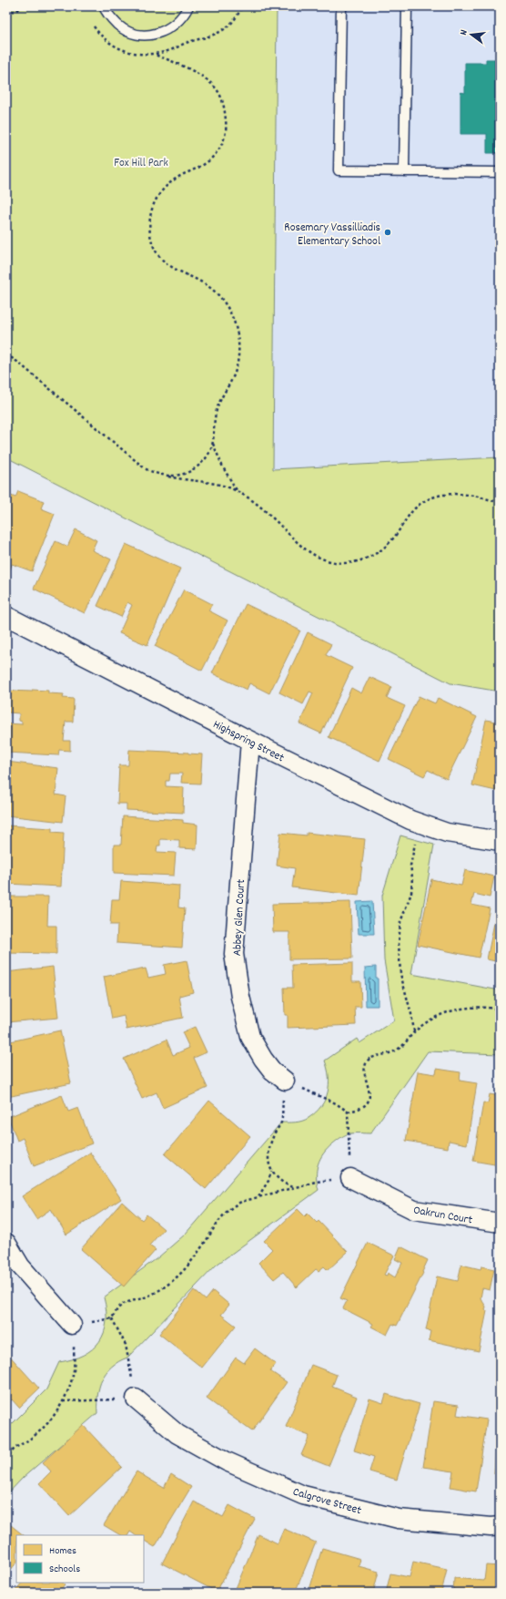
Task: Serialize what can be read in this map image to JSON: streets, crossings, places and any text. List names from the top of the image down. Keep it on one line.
{"streets":{"street":["Highspring Street","Abbey Glen Court","Oakrun Court","Calgrove Street"]},"crossings":[["Highspring Street","Abbey Glen Court"]],"parks":["Fox Hill Park"],"places":["Rosemary Vassilliadis Elementary School"],"legend":["Homes","Schools"],"north":"left"}
